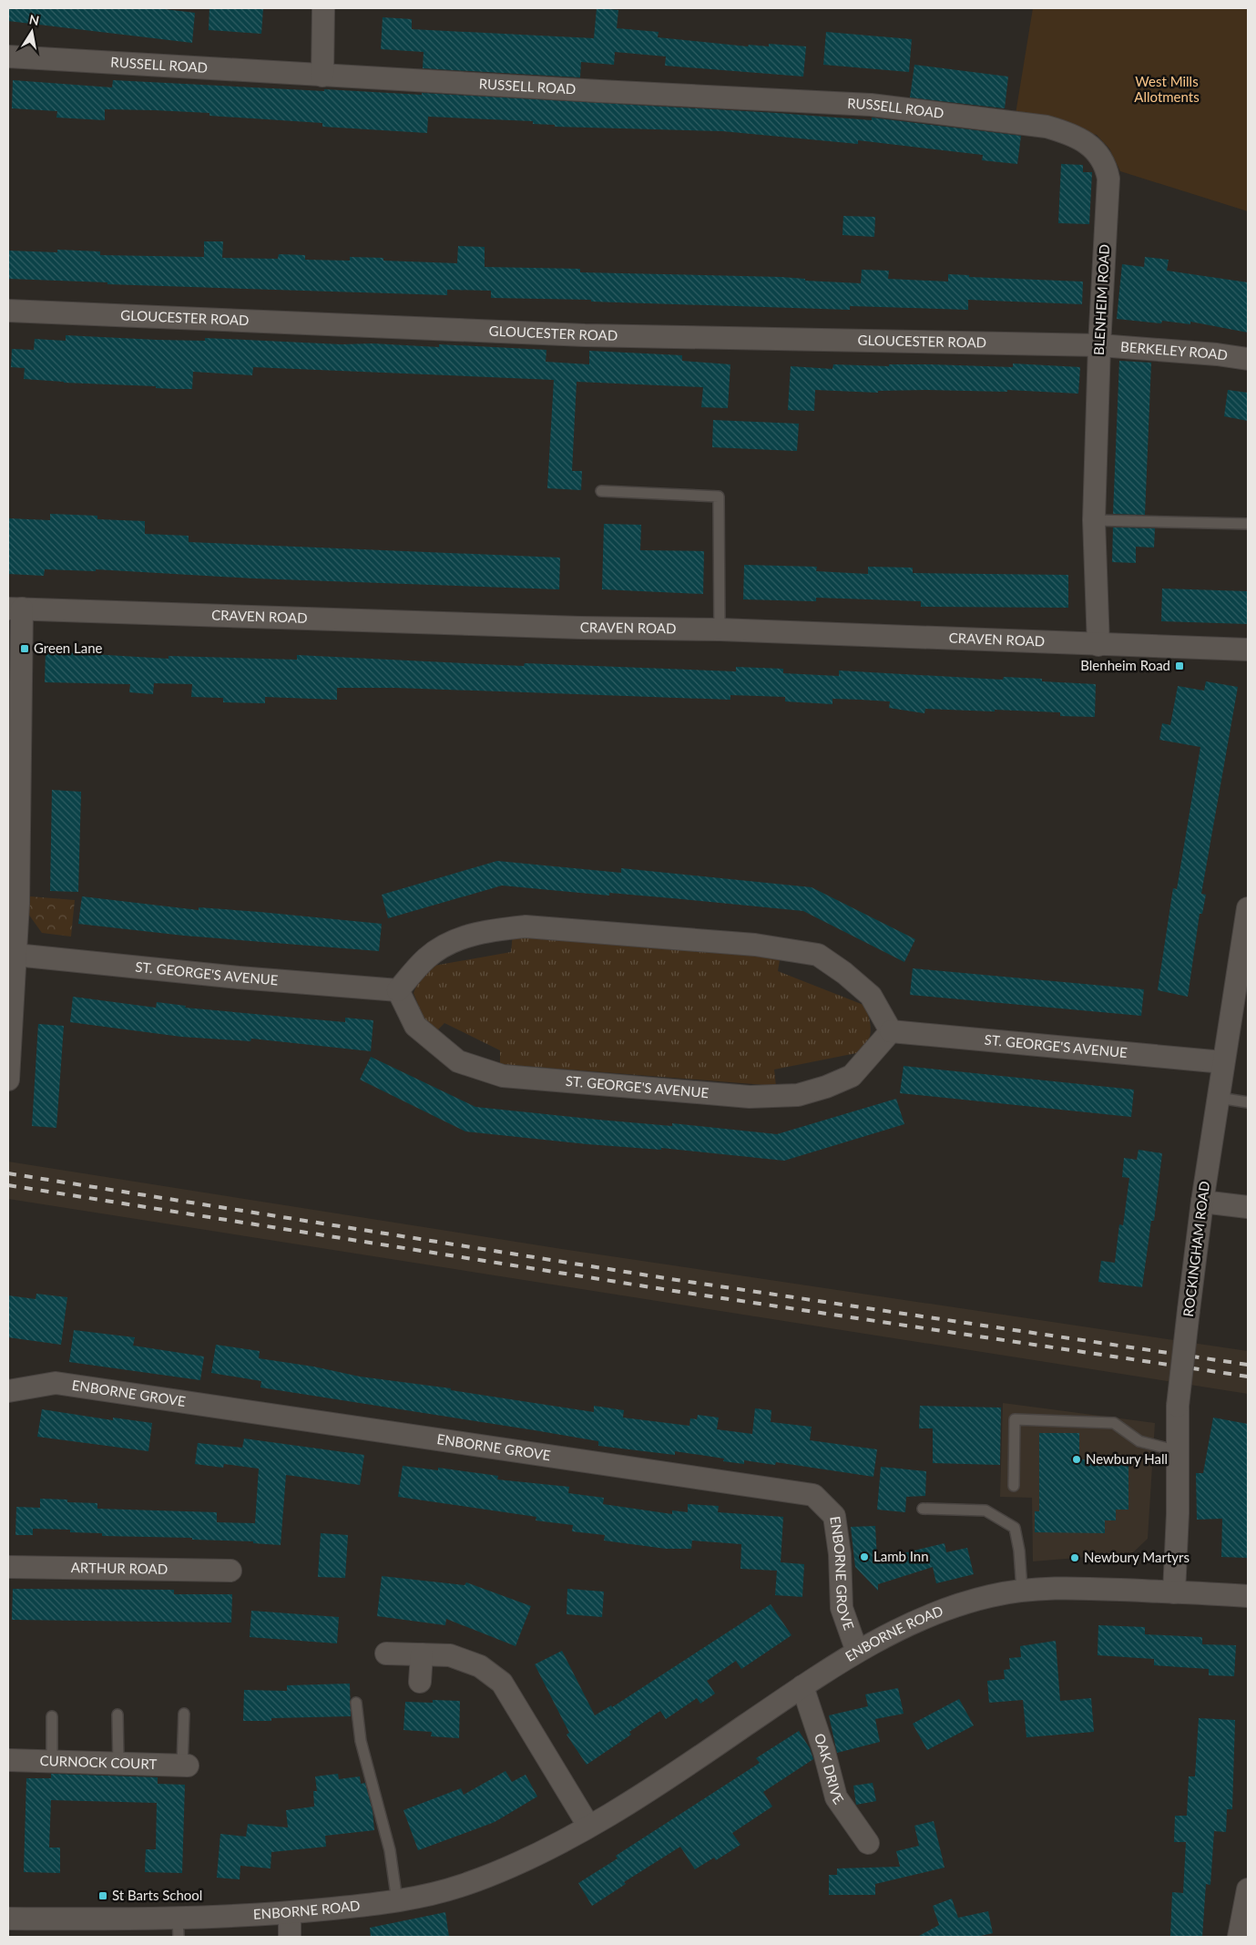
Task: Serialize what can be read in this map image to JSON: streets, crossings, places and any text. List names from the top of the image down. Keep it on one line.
{"streets":{"street":["RUSSELL ROAD","BLENHEIM ROAD","GLOUCESTER ROAD","BERKELEY ROAD","CRAVEN ROAD","ST. GEORGE'S AVENUE","ROCKINGHAM ROAD","ENBORNE GROVE","ARTHUR ROAD","ENBORNE ROAD","CURNOCK COURT","OAK DRIVE"]},"crossings":[["RUSSELL ROAD","BLENHEIM ROAD"],["BLENHEIM ROAD","GLOUCESTER ROAD"],["BLENHEIM ROAD","BERKELEY ROAD"],["BLENHEIM ROAD","CRAVEN ROAD"],["GLOUCESTER ROAD","BERKELEY ROAD"],["ST. GEORGE'S AVENUE","ROCKINGHAM ROAD"],["ROCKINGHAM ROAD","ENBORNE ROAD"],["ENBORNE GROVE","ENBORNE ROAD"],["ENBORNE ROAD","OAK DRIVE"]],"parks":["West Mills Allotments"],"places":{"transit":["Green Lane","Blenheim Road","St Barts School"],"other":["Newbury Hall","Lamb Inn","Newbury Martyrs"]},"north":"top"}
